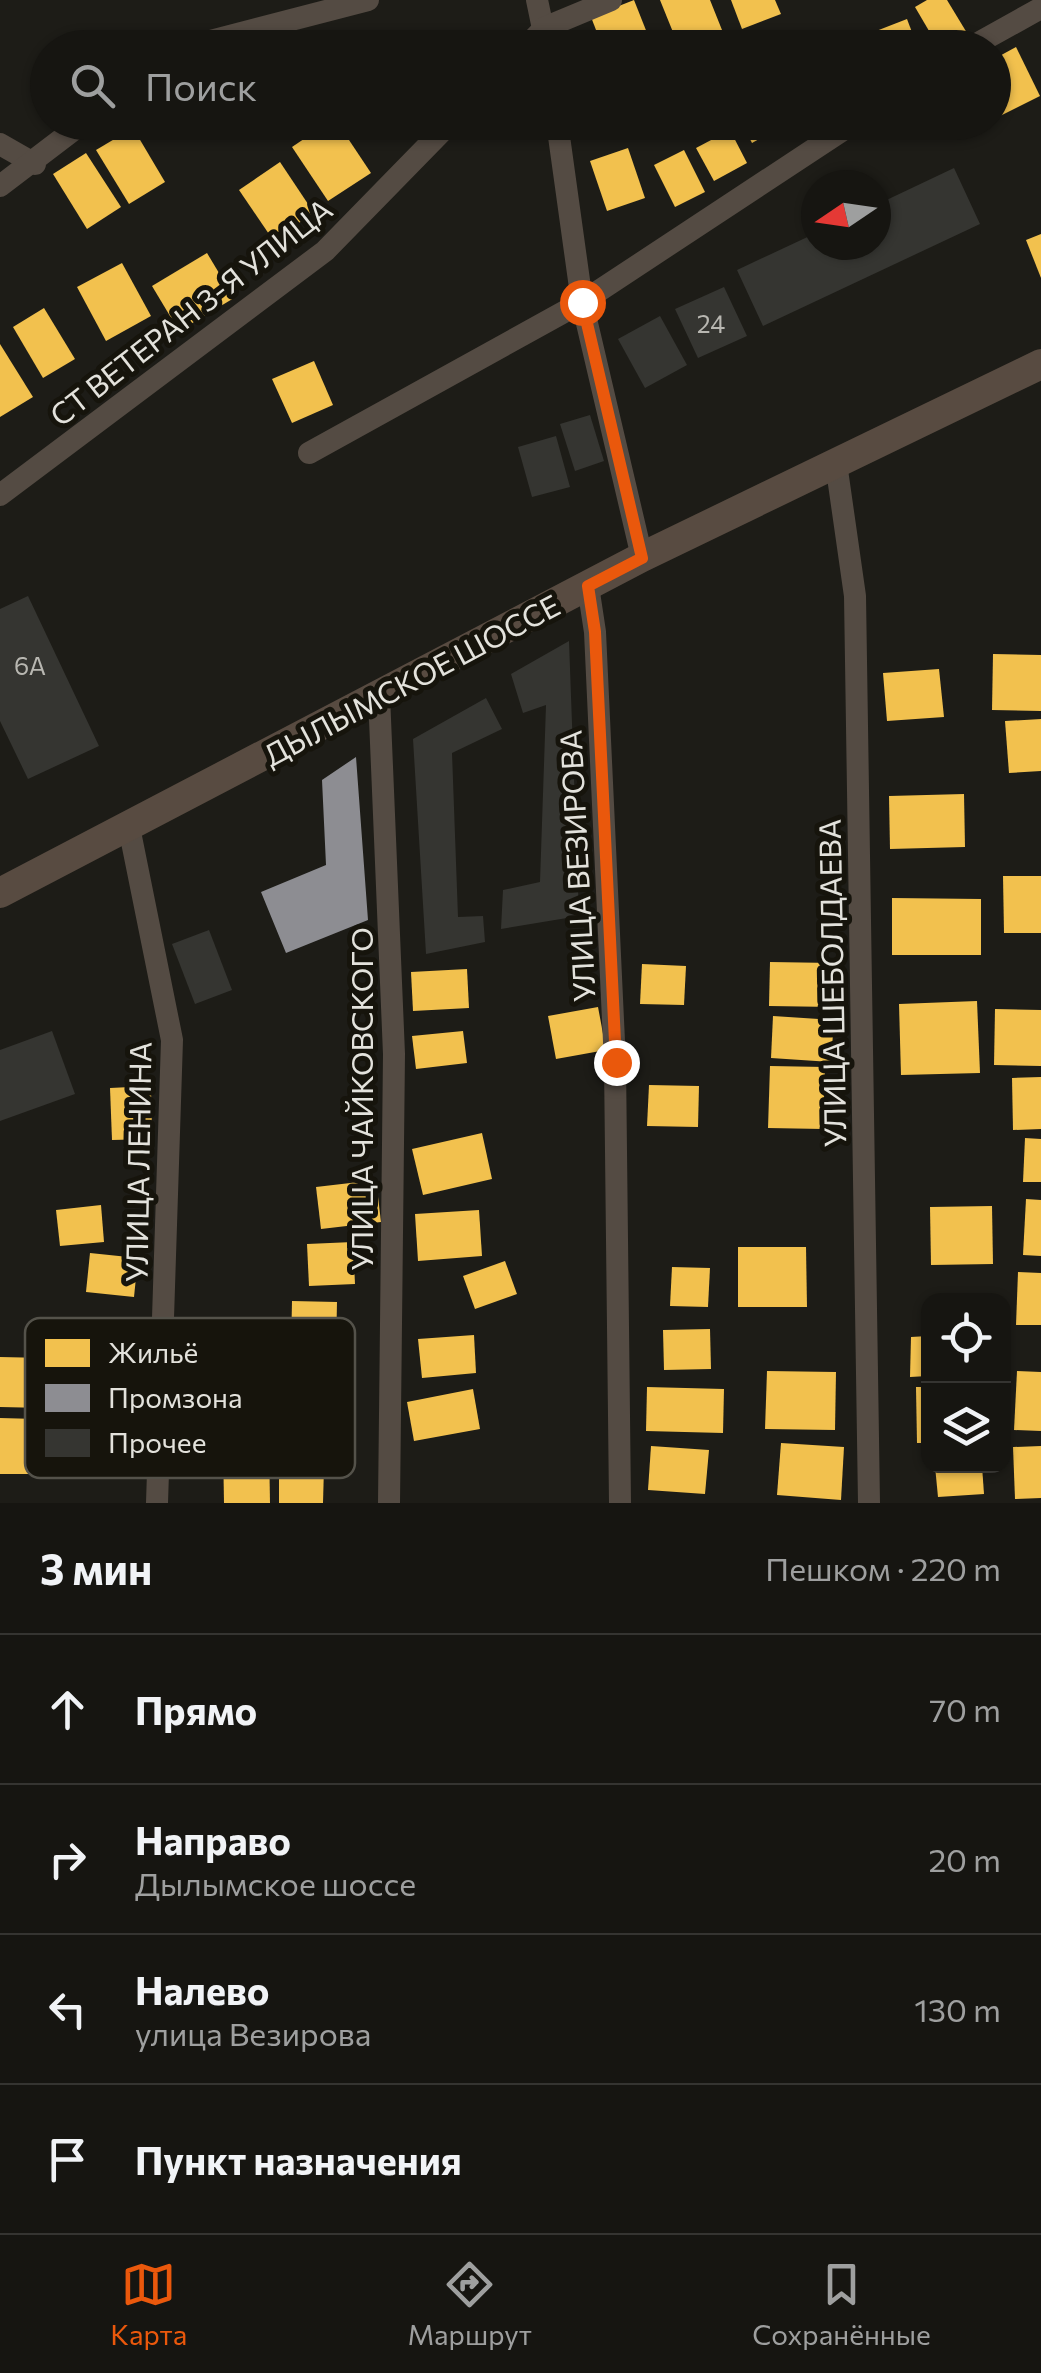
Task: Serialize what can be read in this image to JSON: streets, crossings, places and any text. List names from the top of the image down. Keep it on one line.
{"streets":{"main road":["ДЫЛЫМСКОЕ ШОССЕ"],"street":["СТ ВЕТЕРАН 3-Я УЛИЦА","УЛИЦА ВЕЗИРОВА","УЛИЦА ШЕБОЛДАЕВА","УЛИЦА ЧАЙКОВСКОГО","УЛИЦА ЛЕНИНА"]},"crossings":[["ДЫЛЫМСКОЕ ШОССЕ","УЛИЦА ВЕЗИРОВА"],["ДЫЛЫМСКОЕ ШОССЕ","УЛИЦА ШЕБОЛДАЕВА"],["ДЫЛЫМСКОЕ ШОССЕ","УЛИЦА ЧАЙКОВСКОГО"],["ДЫЛЫМСКОЕ ШОССЕ","УЛИЦА ЛЕНИНА"]],"house_numbers":["24","6А"],"legend":["Жильё","Промзона","Прочее"],"north":"left","page":{"search":"Поиск","heading":["3 мин","Пешком · 220 m"],"list":[["Прямо","70 m"],["Направо","Дылымское шоссе","20 m"],["Налево","улица Везирова","130 m"],"Пункт назначения"],"nav":["Карта","Маршрут","Сохранённые"]}}
